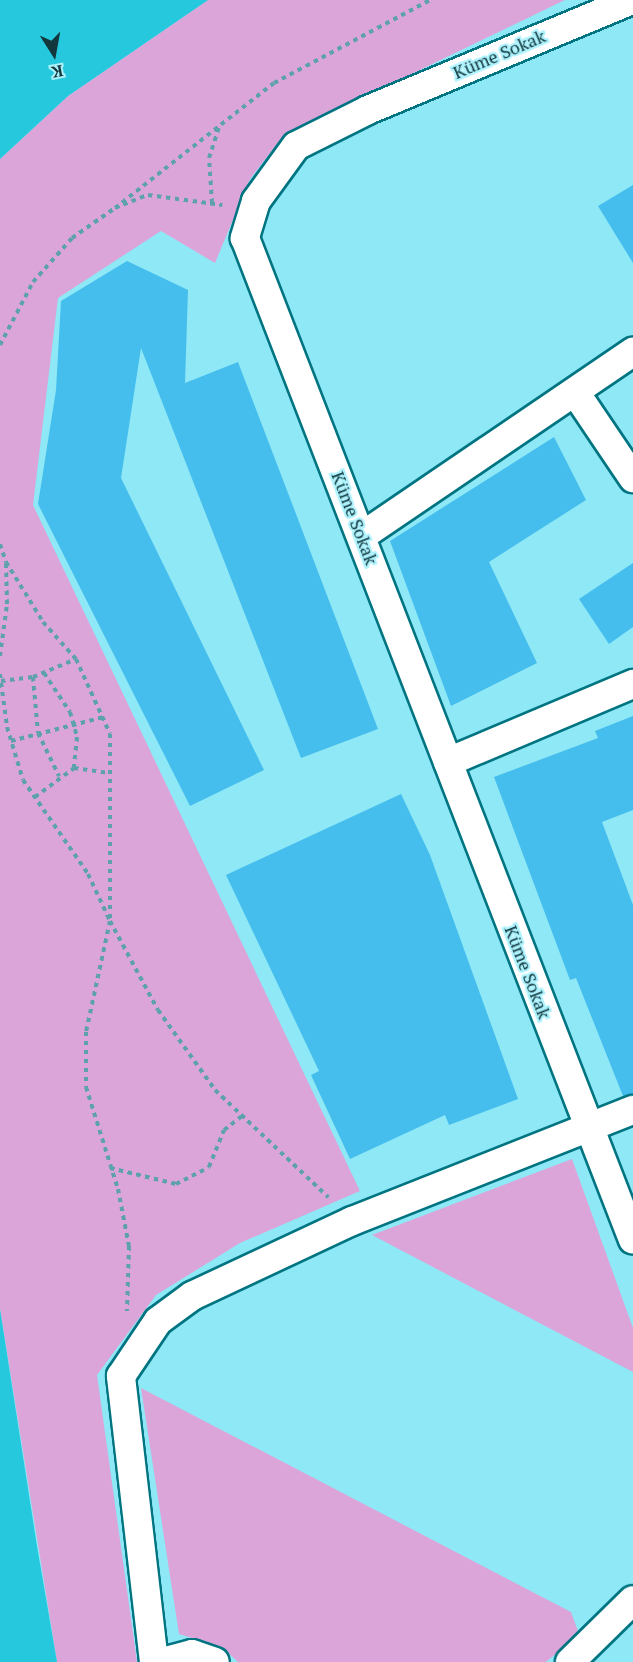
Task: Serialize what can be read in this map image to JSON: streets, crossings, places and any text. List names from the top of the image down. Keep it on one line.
{"streets":{"street":["Küme Sokak"]},"north":"bottom"}
